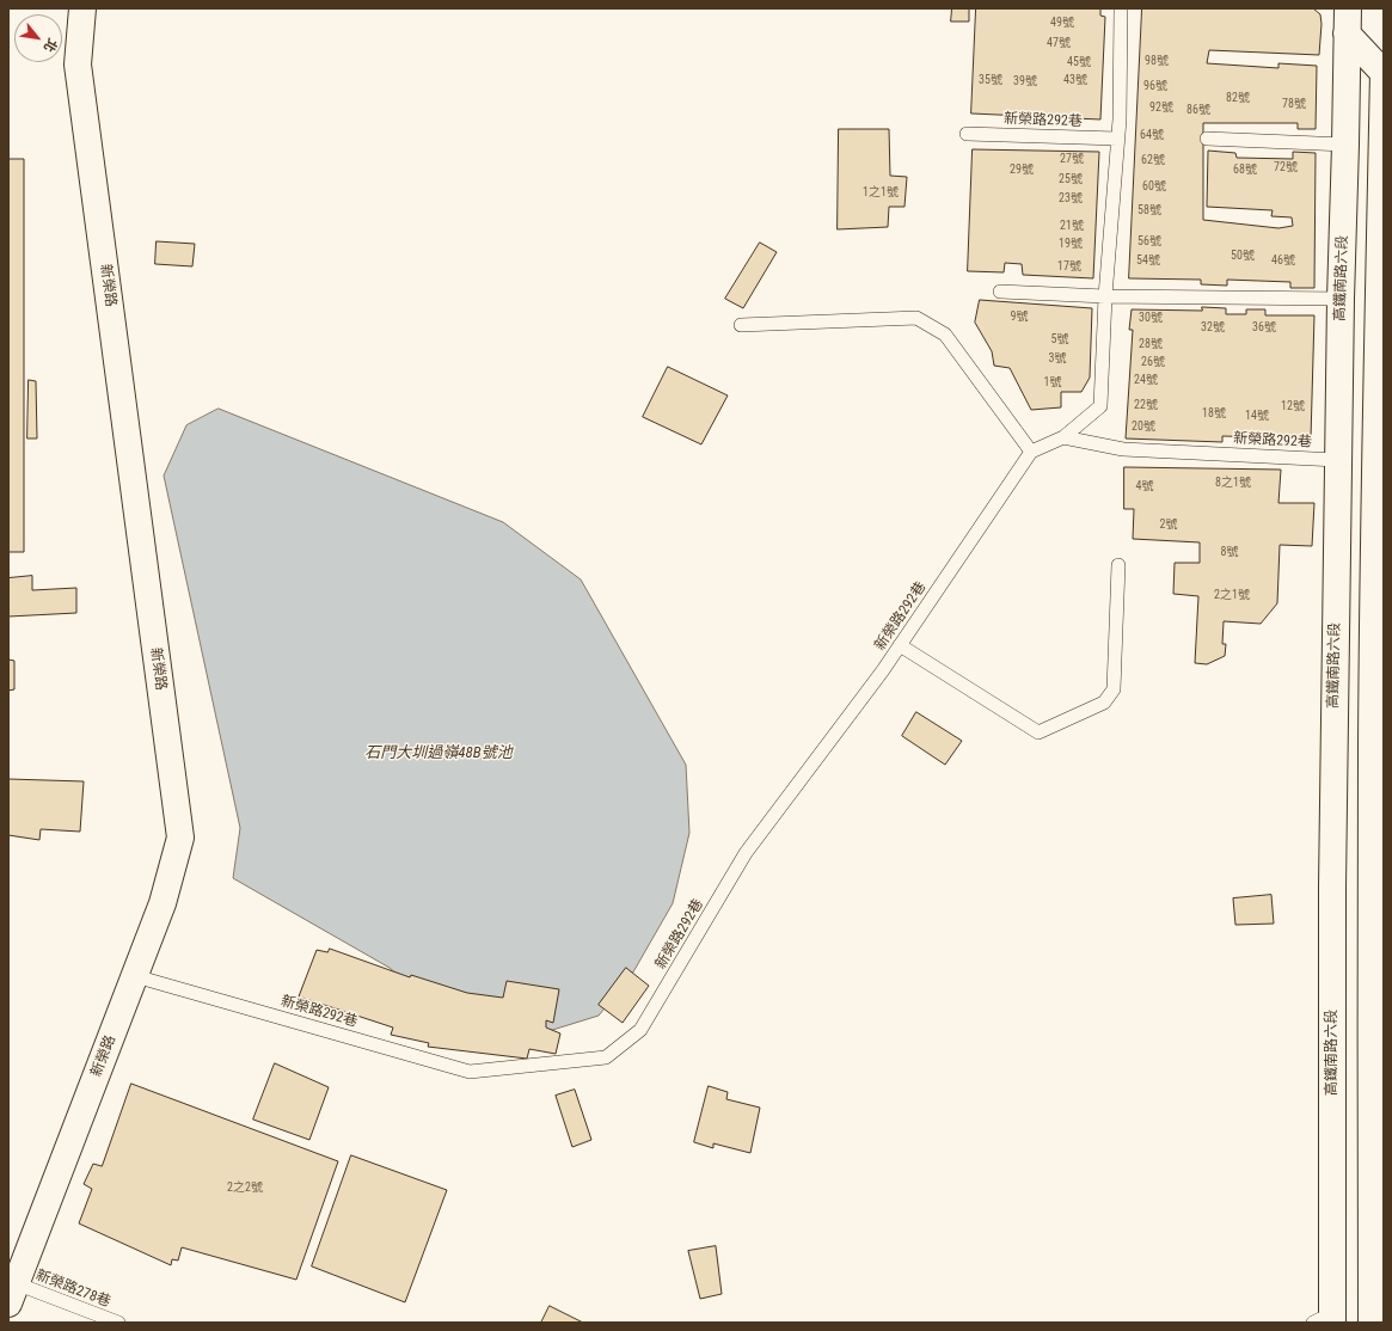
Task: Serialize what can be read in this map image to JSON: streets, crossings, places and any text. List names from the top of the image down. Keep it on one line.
{"streets":{"main road":["高鐵南路六段","新榮路"],"lane":["新榮路292巷","新榮路278巷"]},"crossings":[["新榮路292巷","高鐵南路六段"],["新榮路292巷","新榮路"],["新榮路","新榮路278巷"]],"water":["石門大圳過嶺48B號池"],"house_numbers":["49號","47號","98號","45號","35號","43號","39號","96號","82號","78號","92號","86號","64號","27號","62號","72號","29號","68號","25號","60號","1之1號","23號","58號","21號","56號","19號","50號","54號","46號","17號","9號","30號","32號","36號","5號","28號","3號","26號","24號","1號","22號","12號","18號","14號","20號","8之1號","4號","2號","8號","2之1號","2之2號"],"north":"bottom right"}
